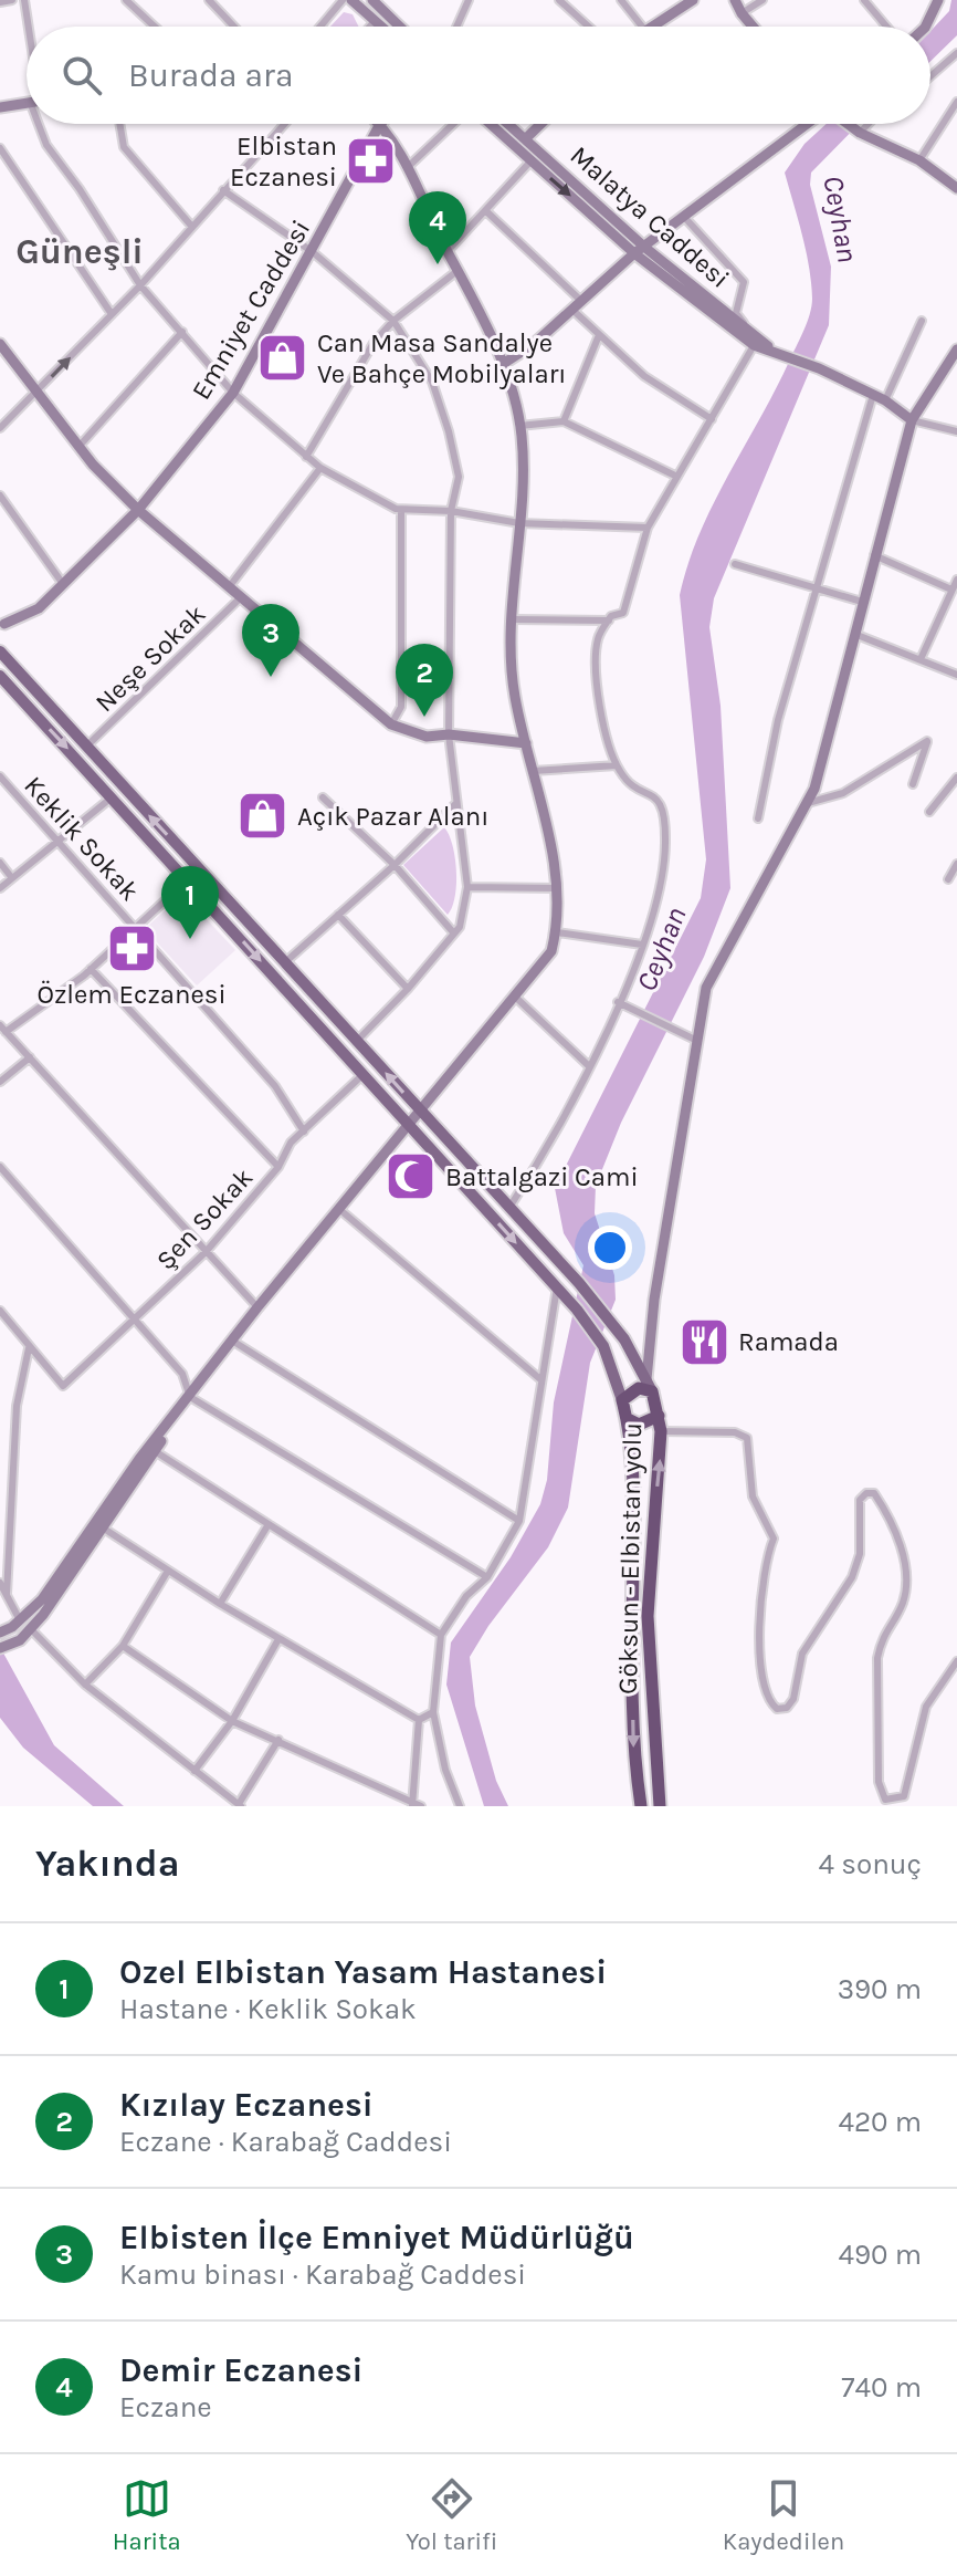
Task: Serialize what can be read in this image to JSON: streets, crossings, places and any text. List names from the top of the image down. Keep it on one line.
{"streets":{"highway":["Göksun - Elbistan yolu"],"street":["Malatya Caddesi","Emniyet Caddesi","Neşe Sokak","Keklik Sokak","Şen Sokak"]},"crossings":[["Neşe Sokak","Göksun - Elbistan yolu"],["Keklik Sokak","Şen Sokak"],["Şen Sokak","Göksun - Elbistan yolu"]],"districts":["Güneşli"],"water":["Ceyhan"],"places":{"pharmacy":["Elbistan Eczanesi","Özlem Eczanesi"],"shop":["Can Masa Sandalye Ve Bahçe Mobilyaları","Açık Pazar Alanı"],"mosque":["Battalgazi Cami"],"restaurant":["Ramada"]},"page":{"search":"Burada ara","pins":["4","3","2","1"],"heading":["Yakında","4 sonuç"],"list":[{"mark":"1","name":"Ozel Elbistan Yasam Hastanesi","note":"Hastane · Keklik Sokak","value":"390 m"},{"mark":"2","name":"Kızılay Eczanesi","note":"Eczane · Karabağ Caddesi","value":"420 m"},{"mark":"3","name":"Elbisten İlçe Emniyet Müdürlüğü","note":"Kamu binası · Karabağ Caddesi","value":"490 m"},{"mark":"4","name":"Demir Eczanesi","note":"Eczane","value":"740 m"}],"nav":["Harita","Yol tarifi","Kaydedilen"]}}
